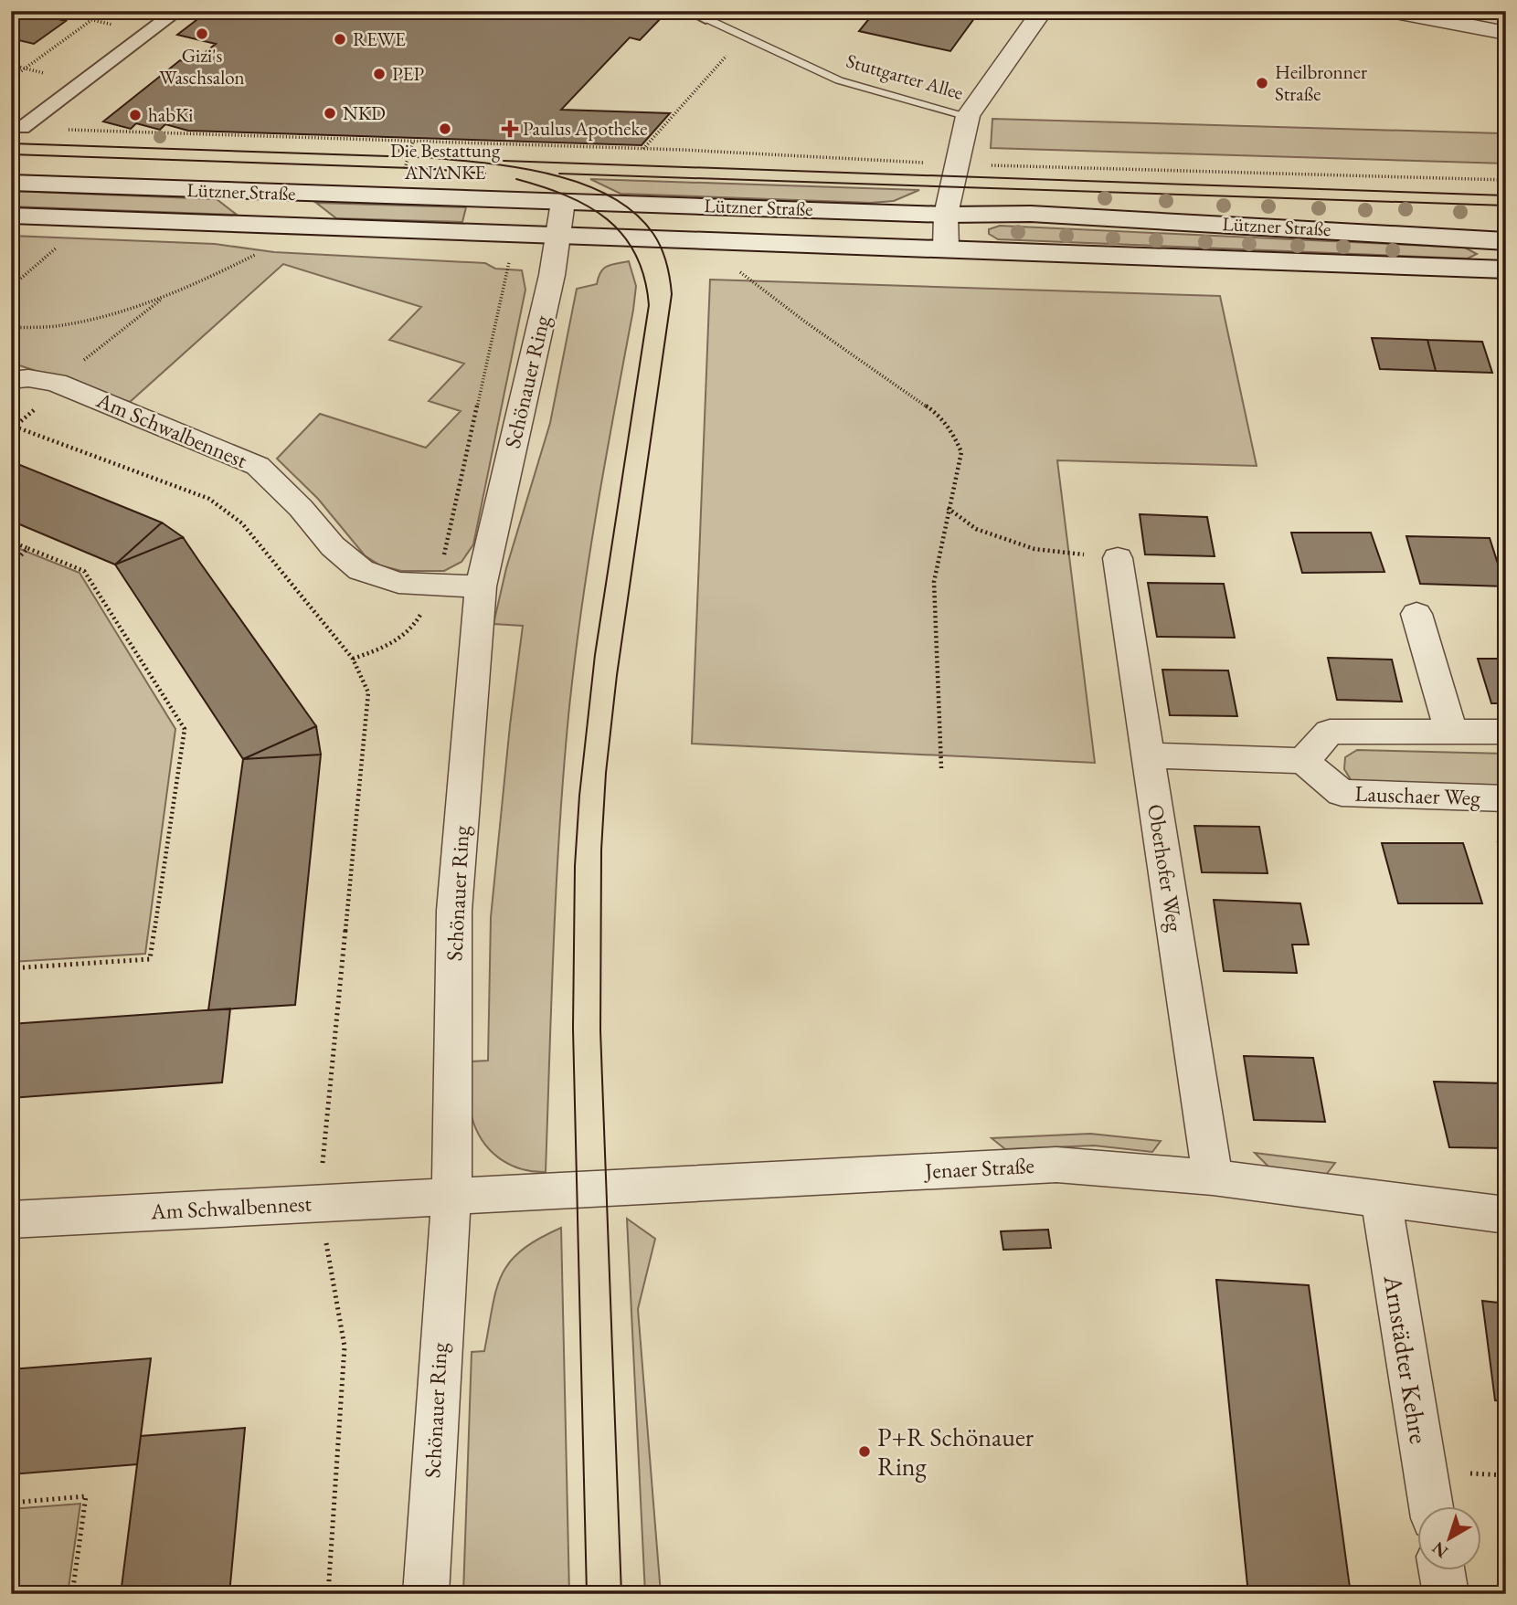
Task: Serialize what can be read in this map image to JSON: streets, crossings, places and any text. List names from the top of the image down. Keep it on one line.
{"streets":{"main road":["Lützner Straße"],"street":["Schönauer Ring","Am Schwalbennest","Lauschaer Weg","Oberhofer Weg","Jenaer Straße","Arnstädter Kehre"],"lane":["Stuttgarter Allee"]},"crossings":[["Lützner Straße","Schönauer Ring"],["Schönauer Ring","Am Schwalbennest"],["Schönauer Ring","Jenaer Straße"],["Am Schwalbennest","Jenaer Straße"],["Oberhofer Weg","Jenaer Straße"],["Jenaer Straße","Arnstädter Kehre"]],"places":{"other":["Gizi's Waschsalon","REWE","PEP","Heilbronner Straße","NKD","habKi","Die Bestattung ANANKE","P+R Schönauer Ring"],"health":["Paulus Apotheke"]},"north":"bottom left"}
